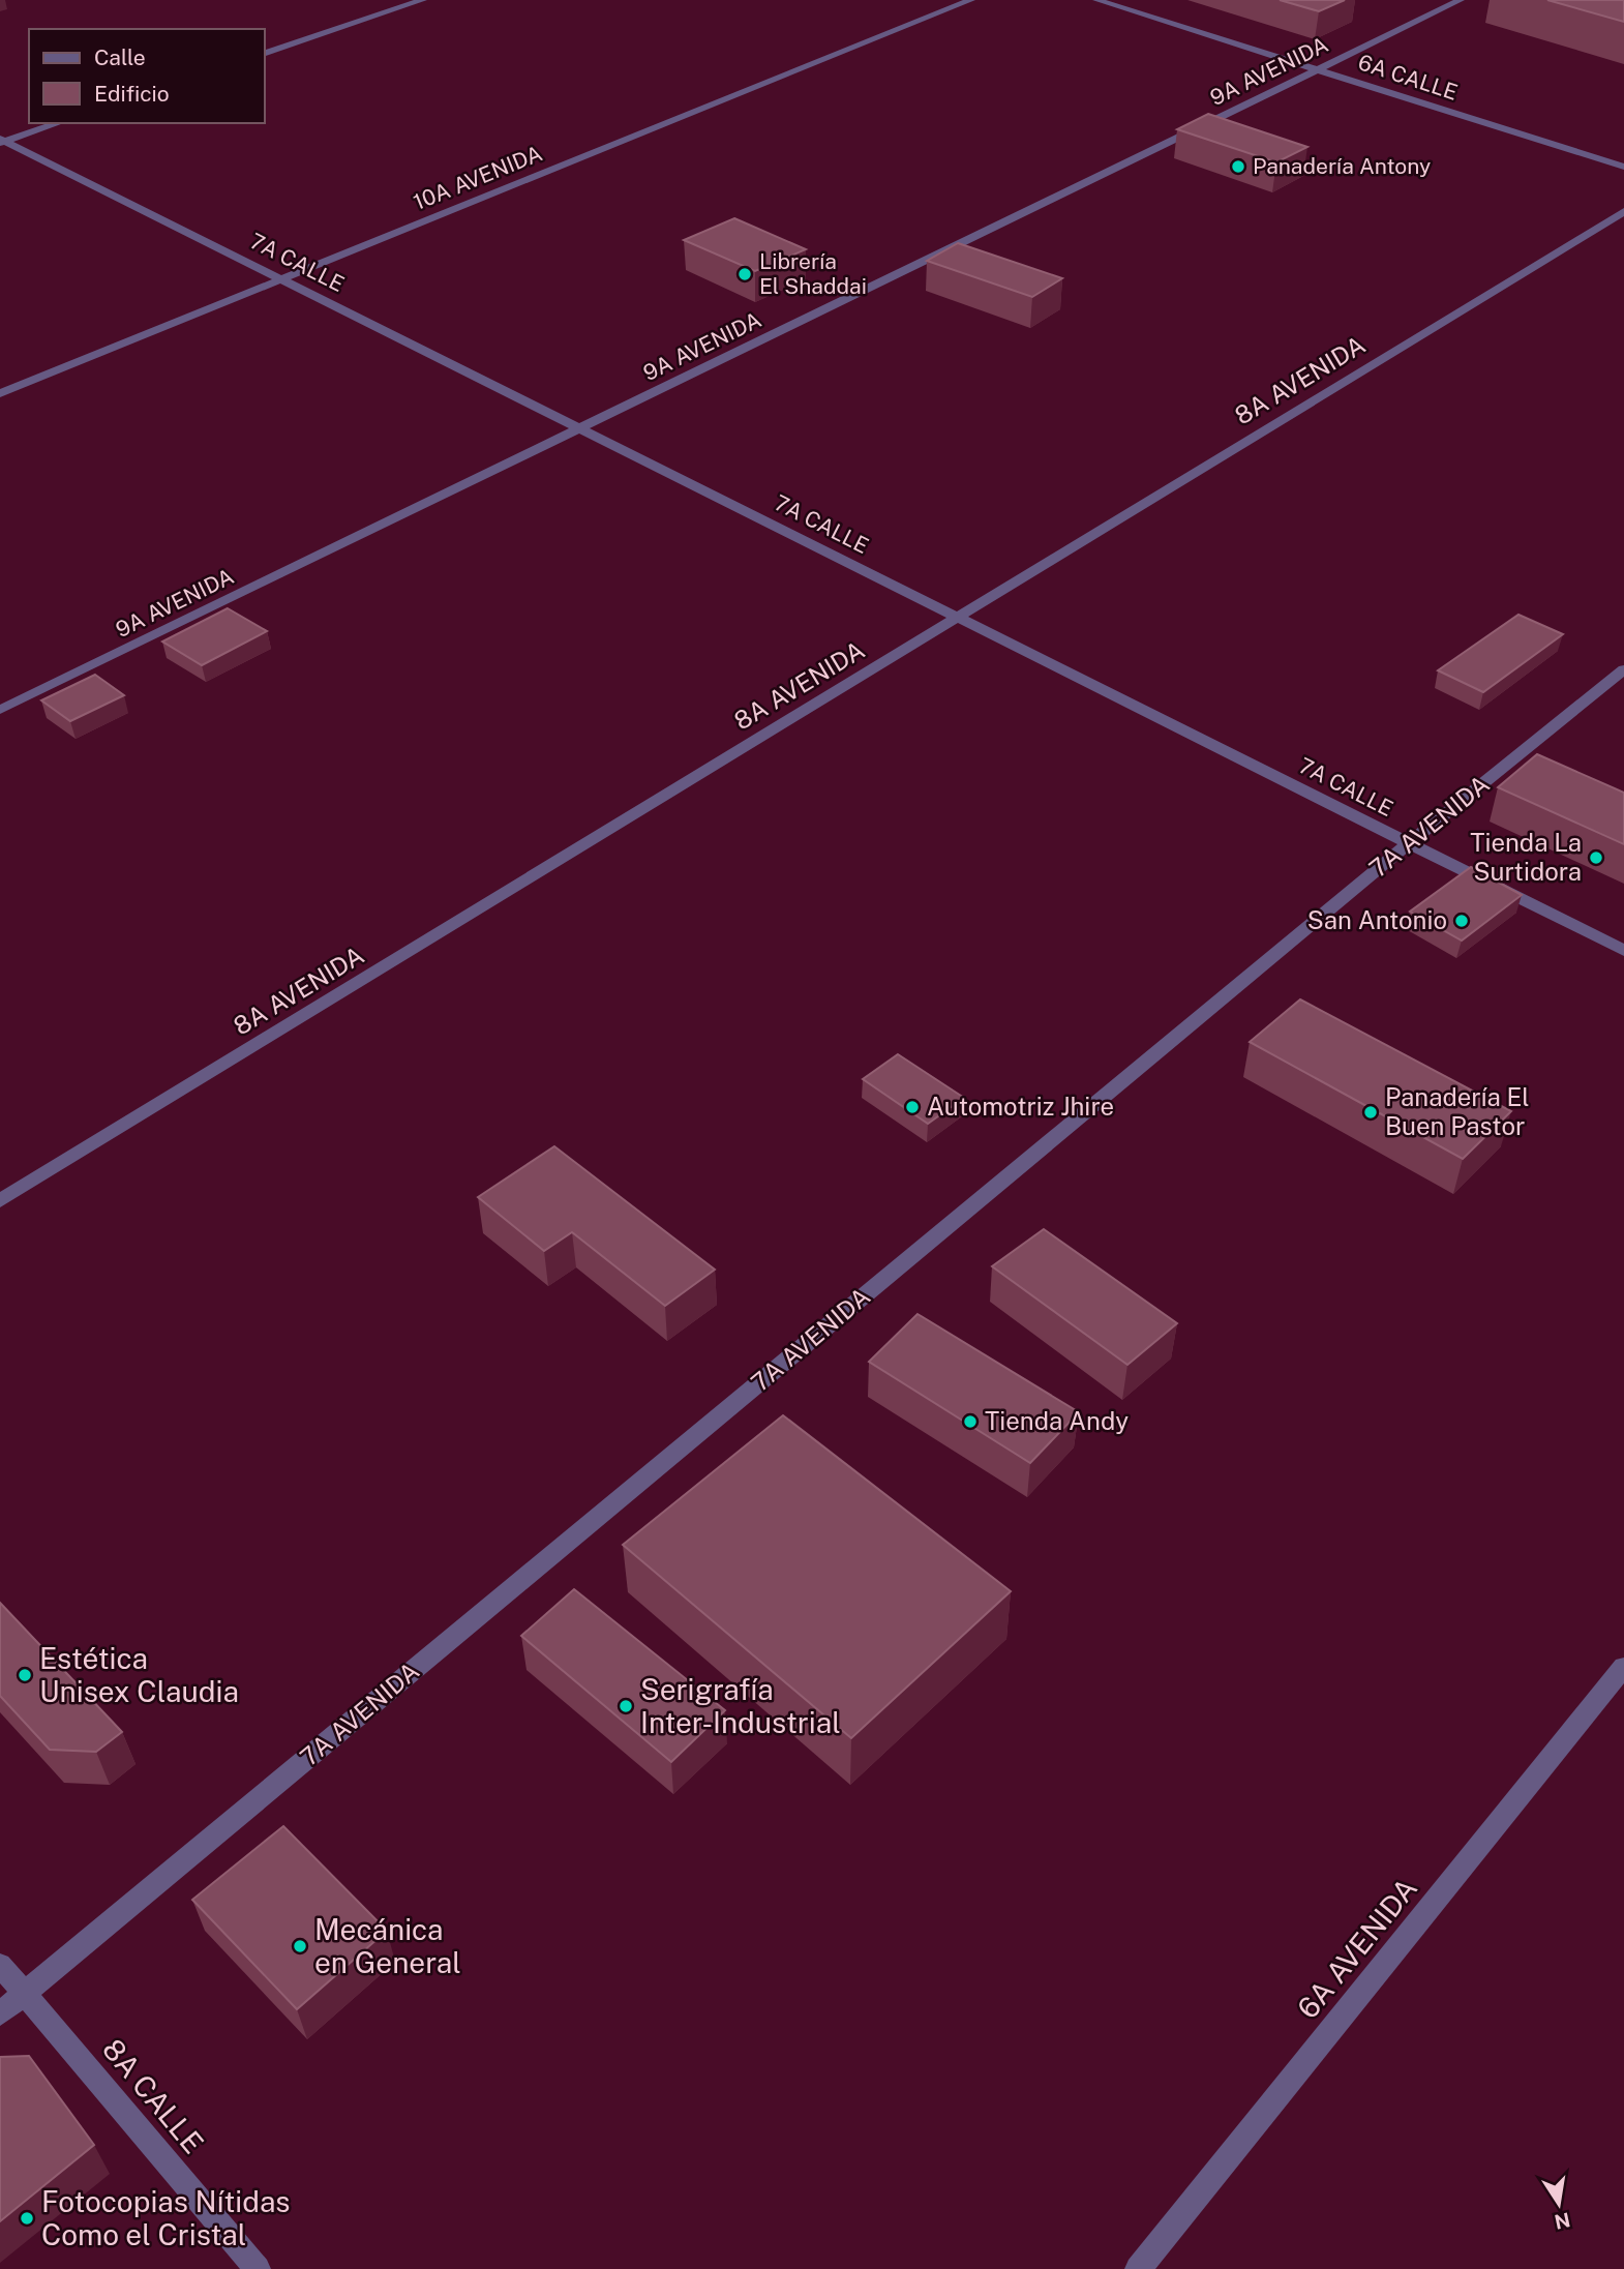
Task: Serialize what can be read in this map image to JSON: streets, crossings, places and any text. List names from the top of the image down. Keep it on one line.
{"streets":{"street":["9A AVENIDA","6A CALLE","10A AVENIDA","7A CALLE","8A AVENIDA","7A AVENIDA","6A AVENIDA","8A CALLE"]},"crossings":[["9A AVENIDA","6A CALLE"],["9A AVENIDA","7A CALLE"],["10A AVENIDA","7A CALLE"],["7A CALLE","8A AVENIDA"],["7A CALLE","7A AVENIDA"],["7A AVENIDA","8A CALLE"]],"places":["Panadería Antony","Librería El Shaddai","Tienda La Surtidora","San Antonio","Automotriz Jhire","Panadería El Buen Pastor","Tienda Andy","Estética Unisex Claudia","Serigrafía Inter-Industrial","Mecánica en General","Fotocopias Nítidas Como el Cristal"],"legend":["Calle","Edificio"],"north":"bottom"}
